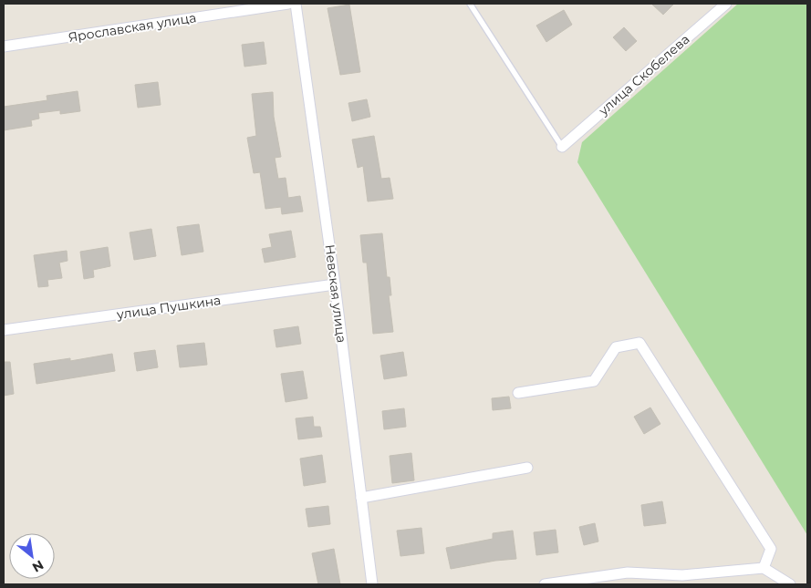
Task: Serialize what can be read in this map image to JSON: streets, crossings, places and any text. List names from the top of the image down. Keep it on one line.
{"streets":{"street":["Ярославская улица","улица Скобелева","Невская улица","улица Пушкина"]},"crossings":[["Невская улица","улица Пушкина"]],"north":"bottom right"}
